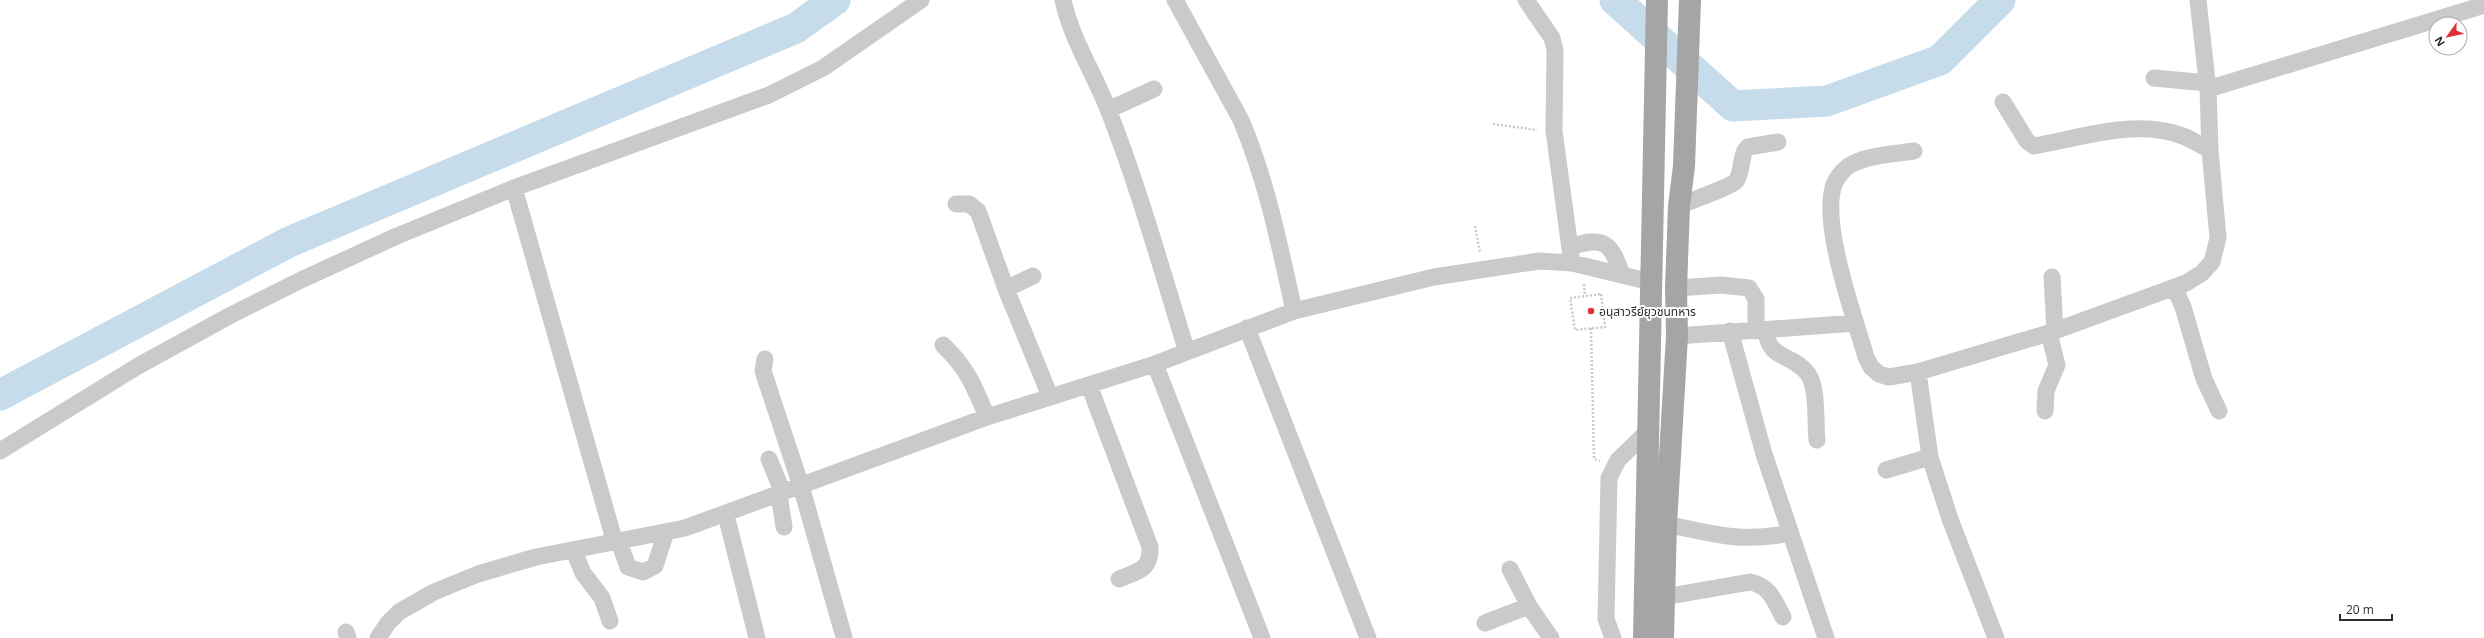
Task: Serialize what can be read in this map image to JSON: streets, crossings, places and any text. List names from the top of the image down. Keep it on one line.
{"places":["อนุสาวรีย์ยุวชนทหาร"],"scale_bar":"20 m","north":"bottom left"}
